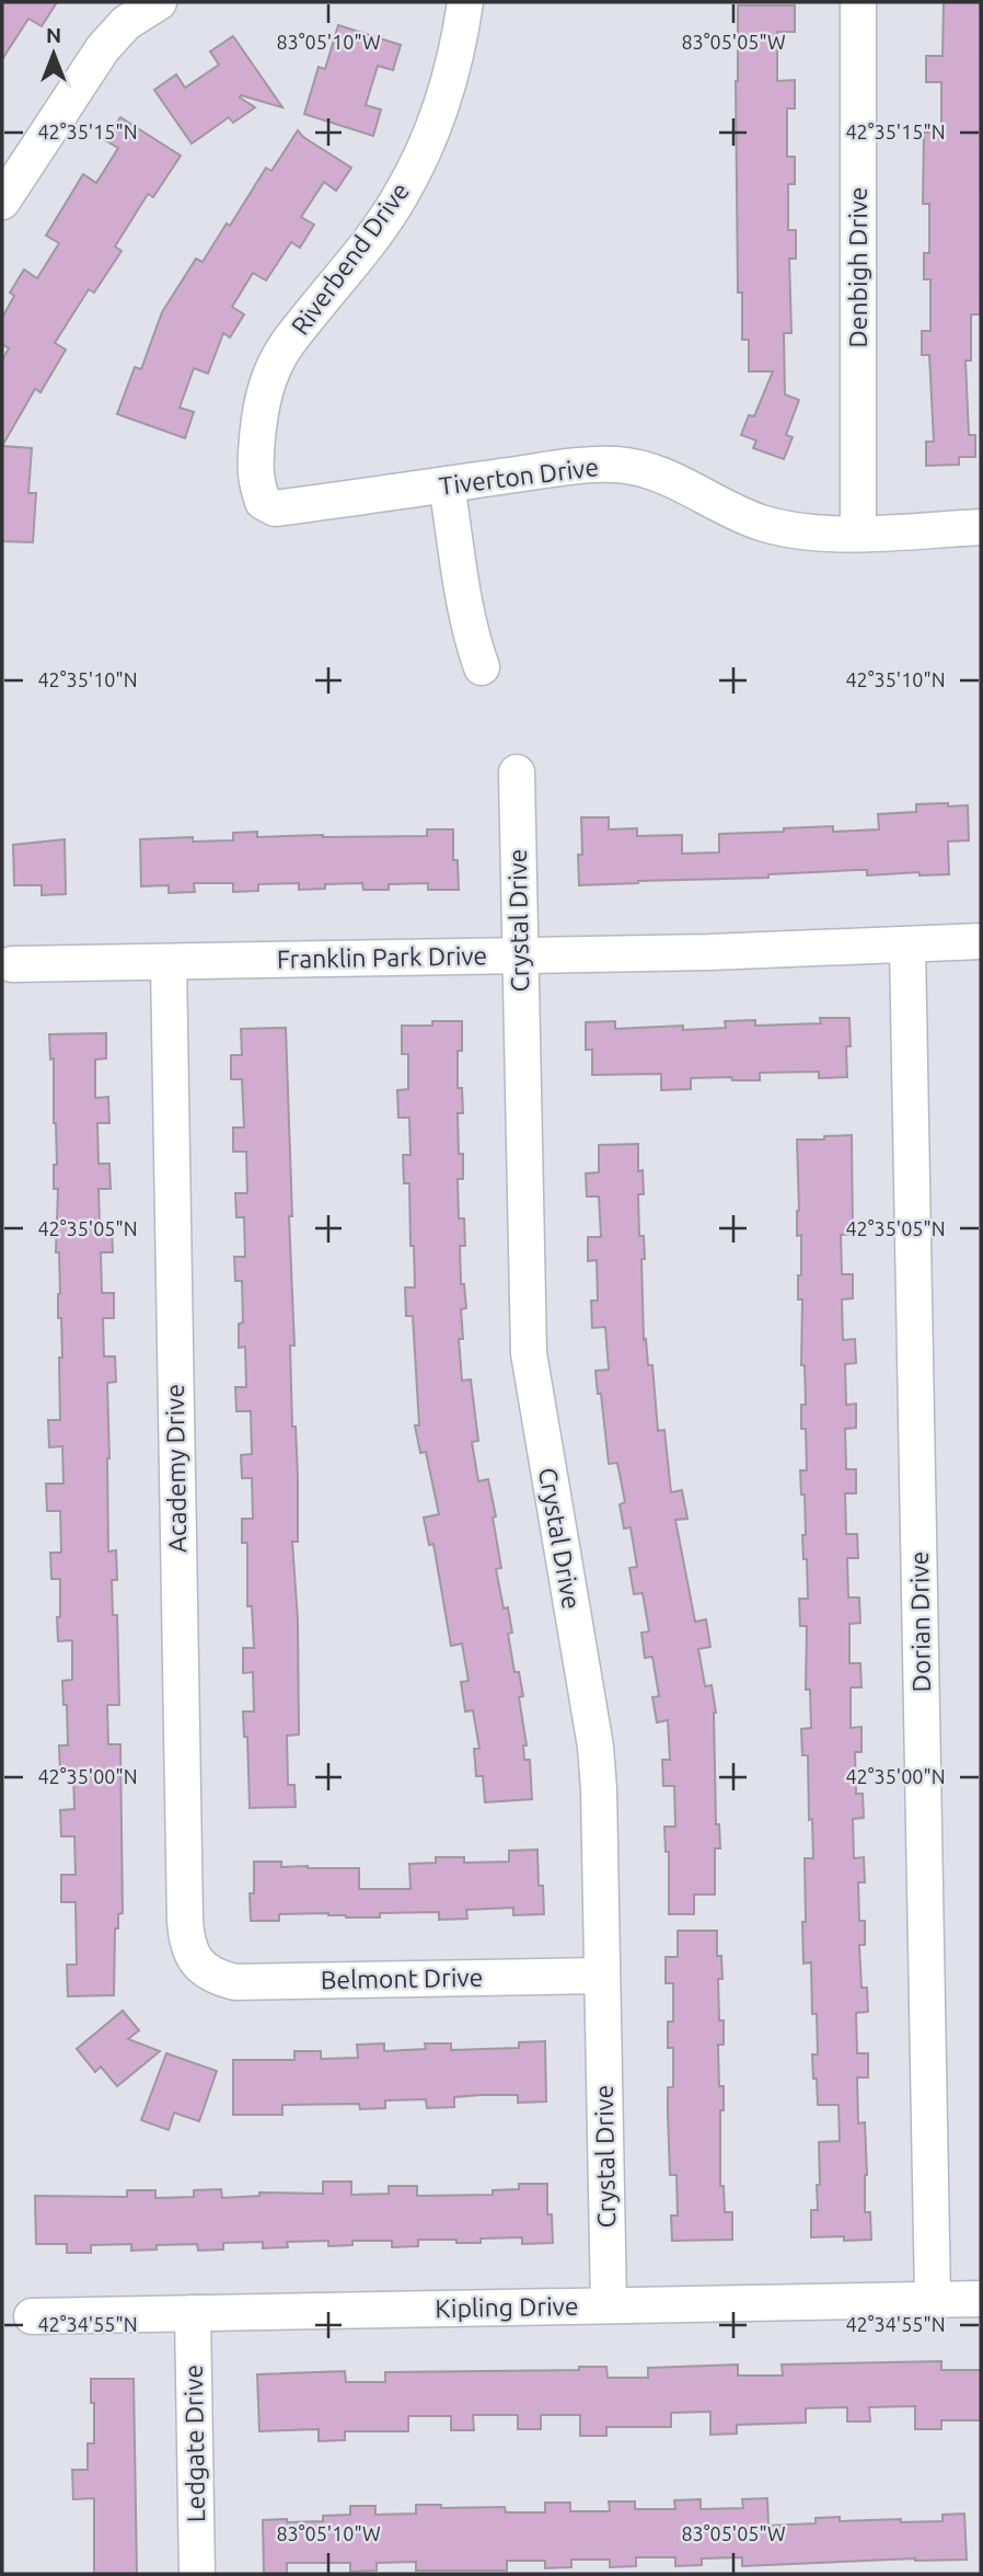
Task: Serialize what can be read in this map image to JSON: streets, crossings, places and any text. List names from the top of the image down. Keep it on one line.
{"streets":{"street":["Riverbend Drive","Denbigh Drive","Tiverton Drive","Crystal Drive","Franklin Park Drive","Academy Drive","Dorian Drive","Belmont Drive","Kipling Drive","Ledgate Drive"]},"crossings":[["Riverbend Drive","Tiverton Drive"],["Denbigh Drive","Tiverton Drive"],["Crystal Drive","Franklin Park Drive"],["Crystal Drive","Belmont Drive"],["Crystal Drive","Kipling Drive"],["Franklin Park Drive","Academy Drive"],["Franklin Park Drive","Dorian Drive"],["Academy Drive","Belmont Drive"],["Dorian Drive","Kipling Drive"],["Kipling Drive","Ledgate Drive"]],"north":"top","coordinates":["83°05'10\"W","83°05'05\"W","42°35'15\"N","42°35'10\"N","42°35'05\"N","42°35'00\"N","42°34'55\"N"]}
